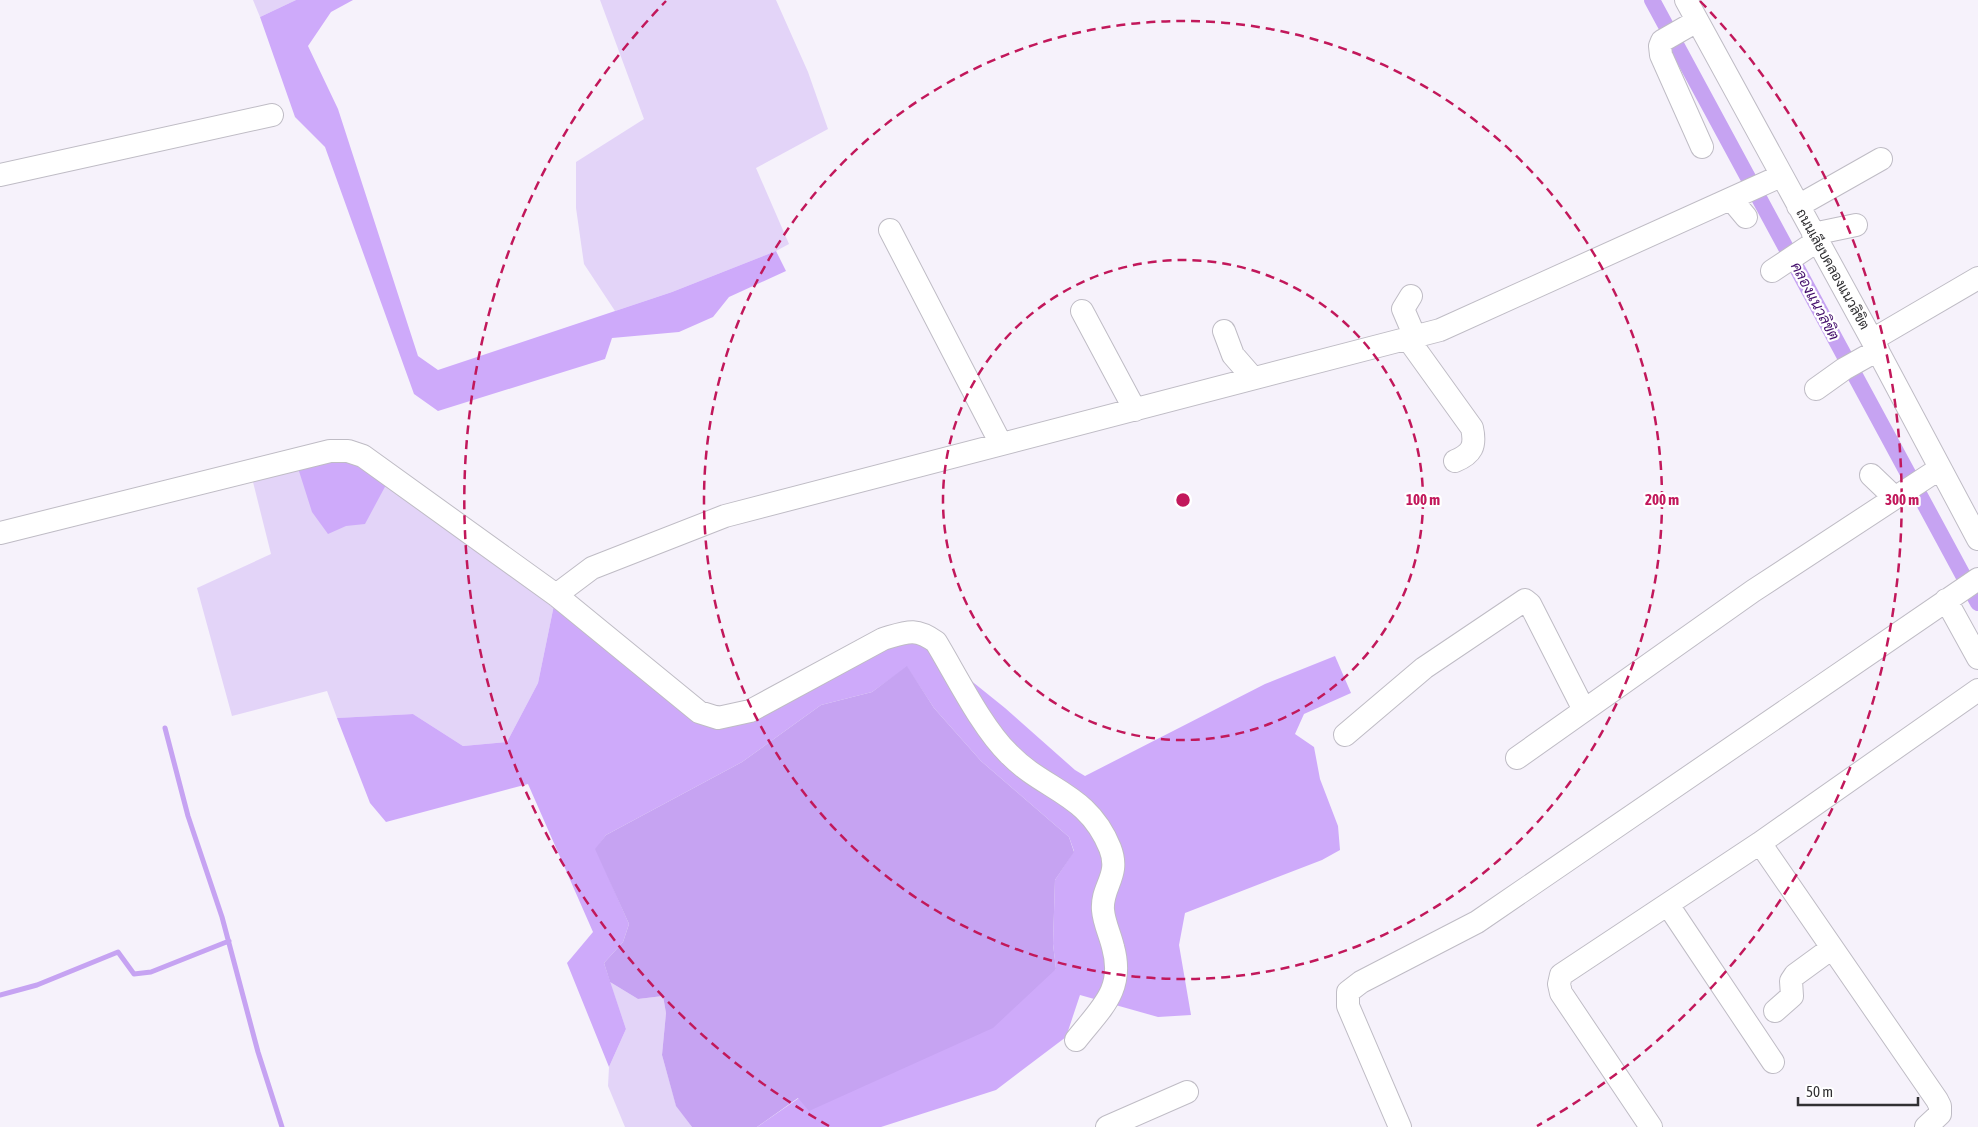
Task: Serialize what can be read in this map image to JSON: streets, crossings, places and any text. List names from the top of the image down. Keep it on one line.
{"streets":{"street":["ถนนเลียบคลองแนวลิขิต"]},"water":["คลองแนวลิขิต"],"scale_bar":"50 m","rings":["100 m","200 m","300 m"]}
